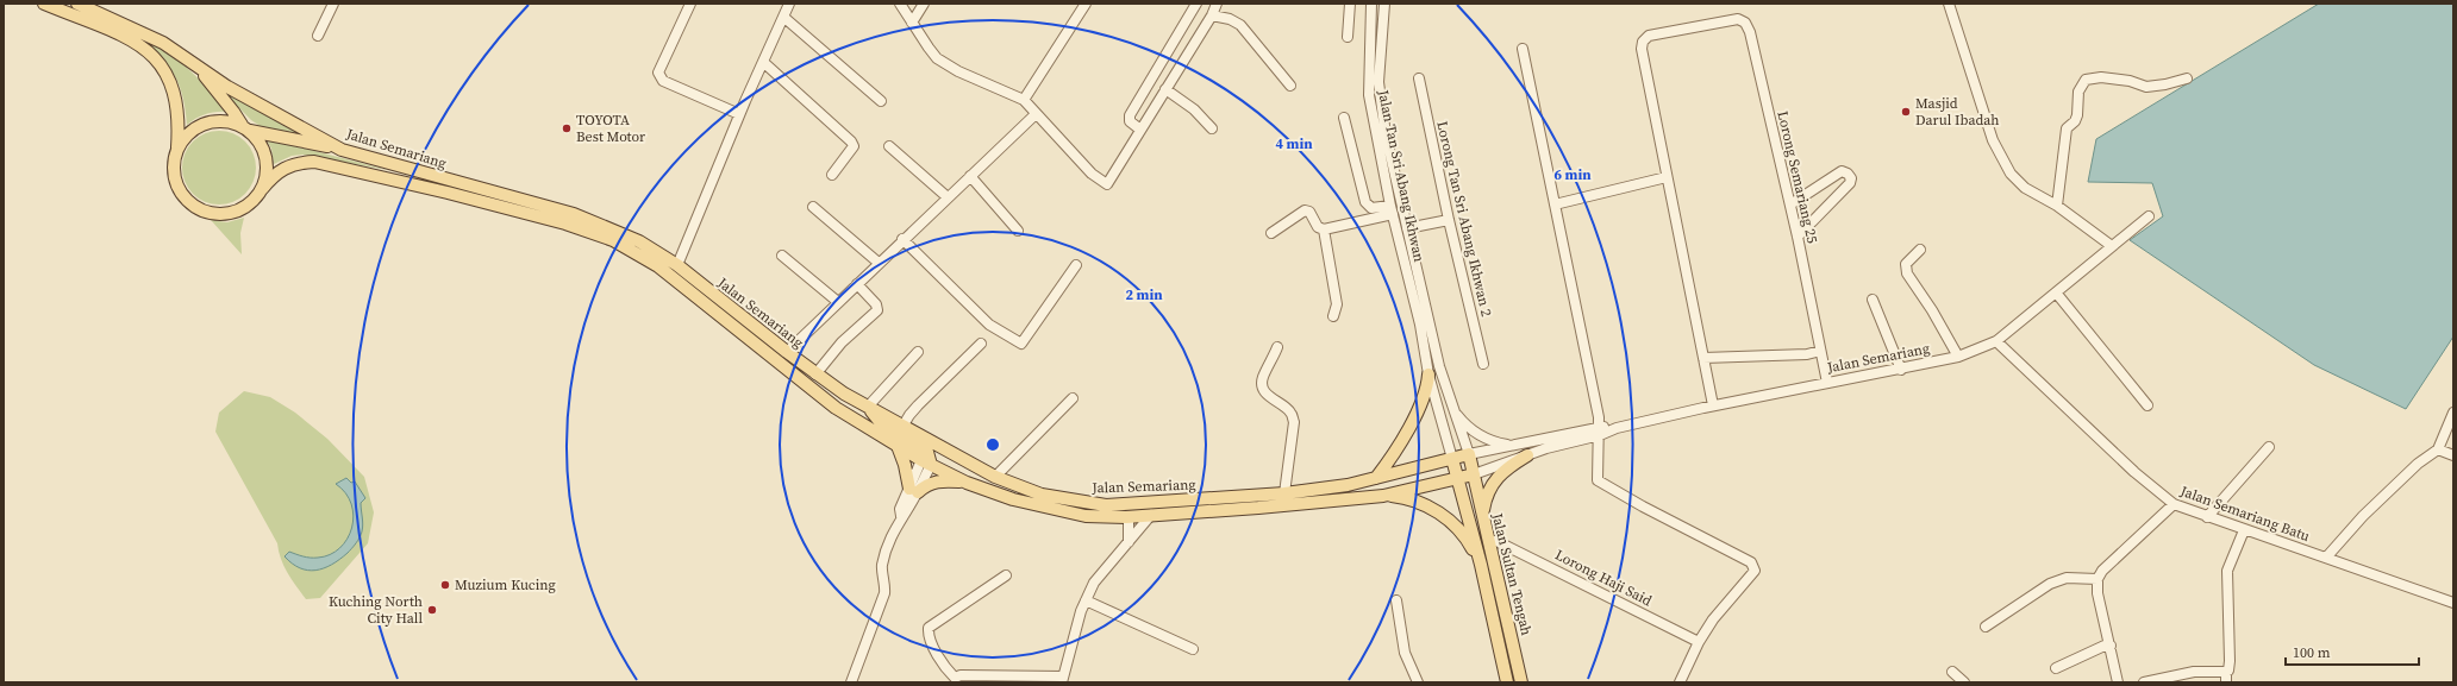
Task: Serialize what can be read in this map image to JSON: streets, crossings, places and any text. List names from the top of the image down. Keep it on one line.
{"streets":{"main road":["Jalan Semariang","Jalan Sultan Tengah"],"street":["Jalan Tan Sri Abang Ikhwan","Lorong Semariang 25","Lorong Tan Sri Abang Ikhwan 2","Jalan Semariang Batu","Lorong Haji Said"]},"crossings":[["Jalan Semariang","Lorong Semariang 25"],["Jalan Semariang","Jalan Semariang Batu"],["Jalan Semariang","Jalan Sultan Tengah"]],"places":["Masjid Darul Ibadah","TOYOTA Best Motor","Muzium Kucing","Kuching North City Hall"],"scale_bar":"100 m","rings":["4 min","6 min","2 min"]}
